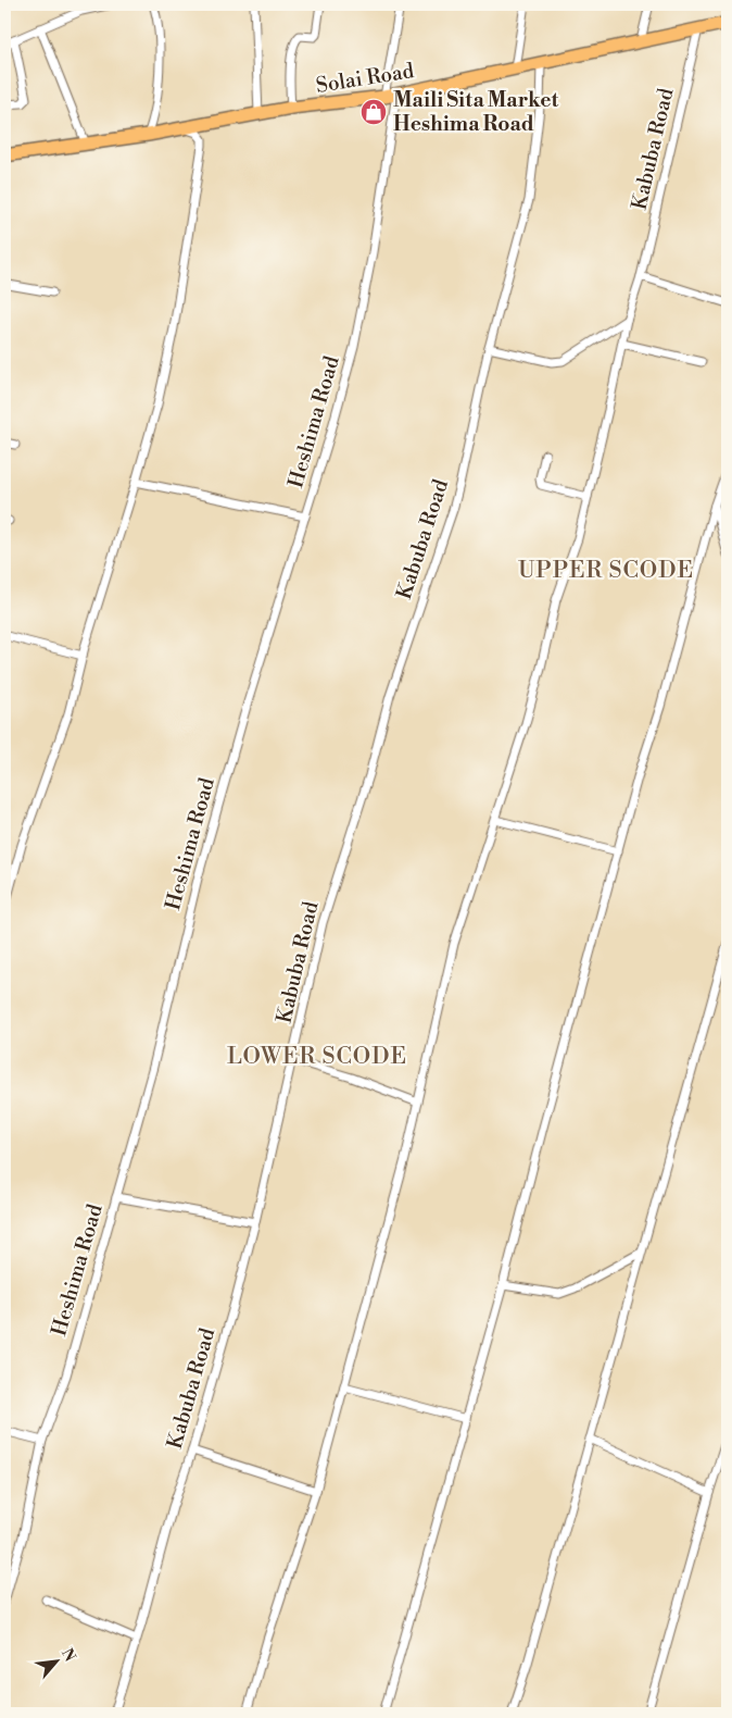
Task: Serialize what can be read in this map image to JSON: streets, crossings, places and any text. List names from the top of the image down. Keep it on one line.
{"streets":{"highway":["Solai Road"],"street":["Kabuba Road","Heshima Road"]},"crossings":[["Solai Road","Kabuba Road"],["Solai Road","Heshima Road"]],"districts":["UPPER SCODE","LOWER SCODE"],"places":{"shop":["Maili Sita Market Heshima Road"]},"north":"top right"}
